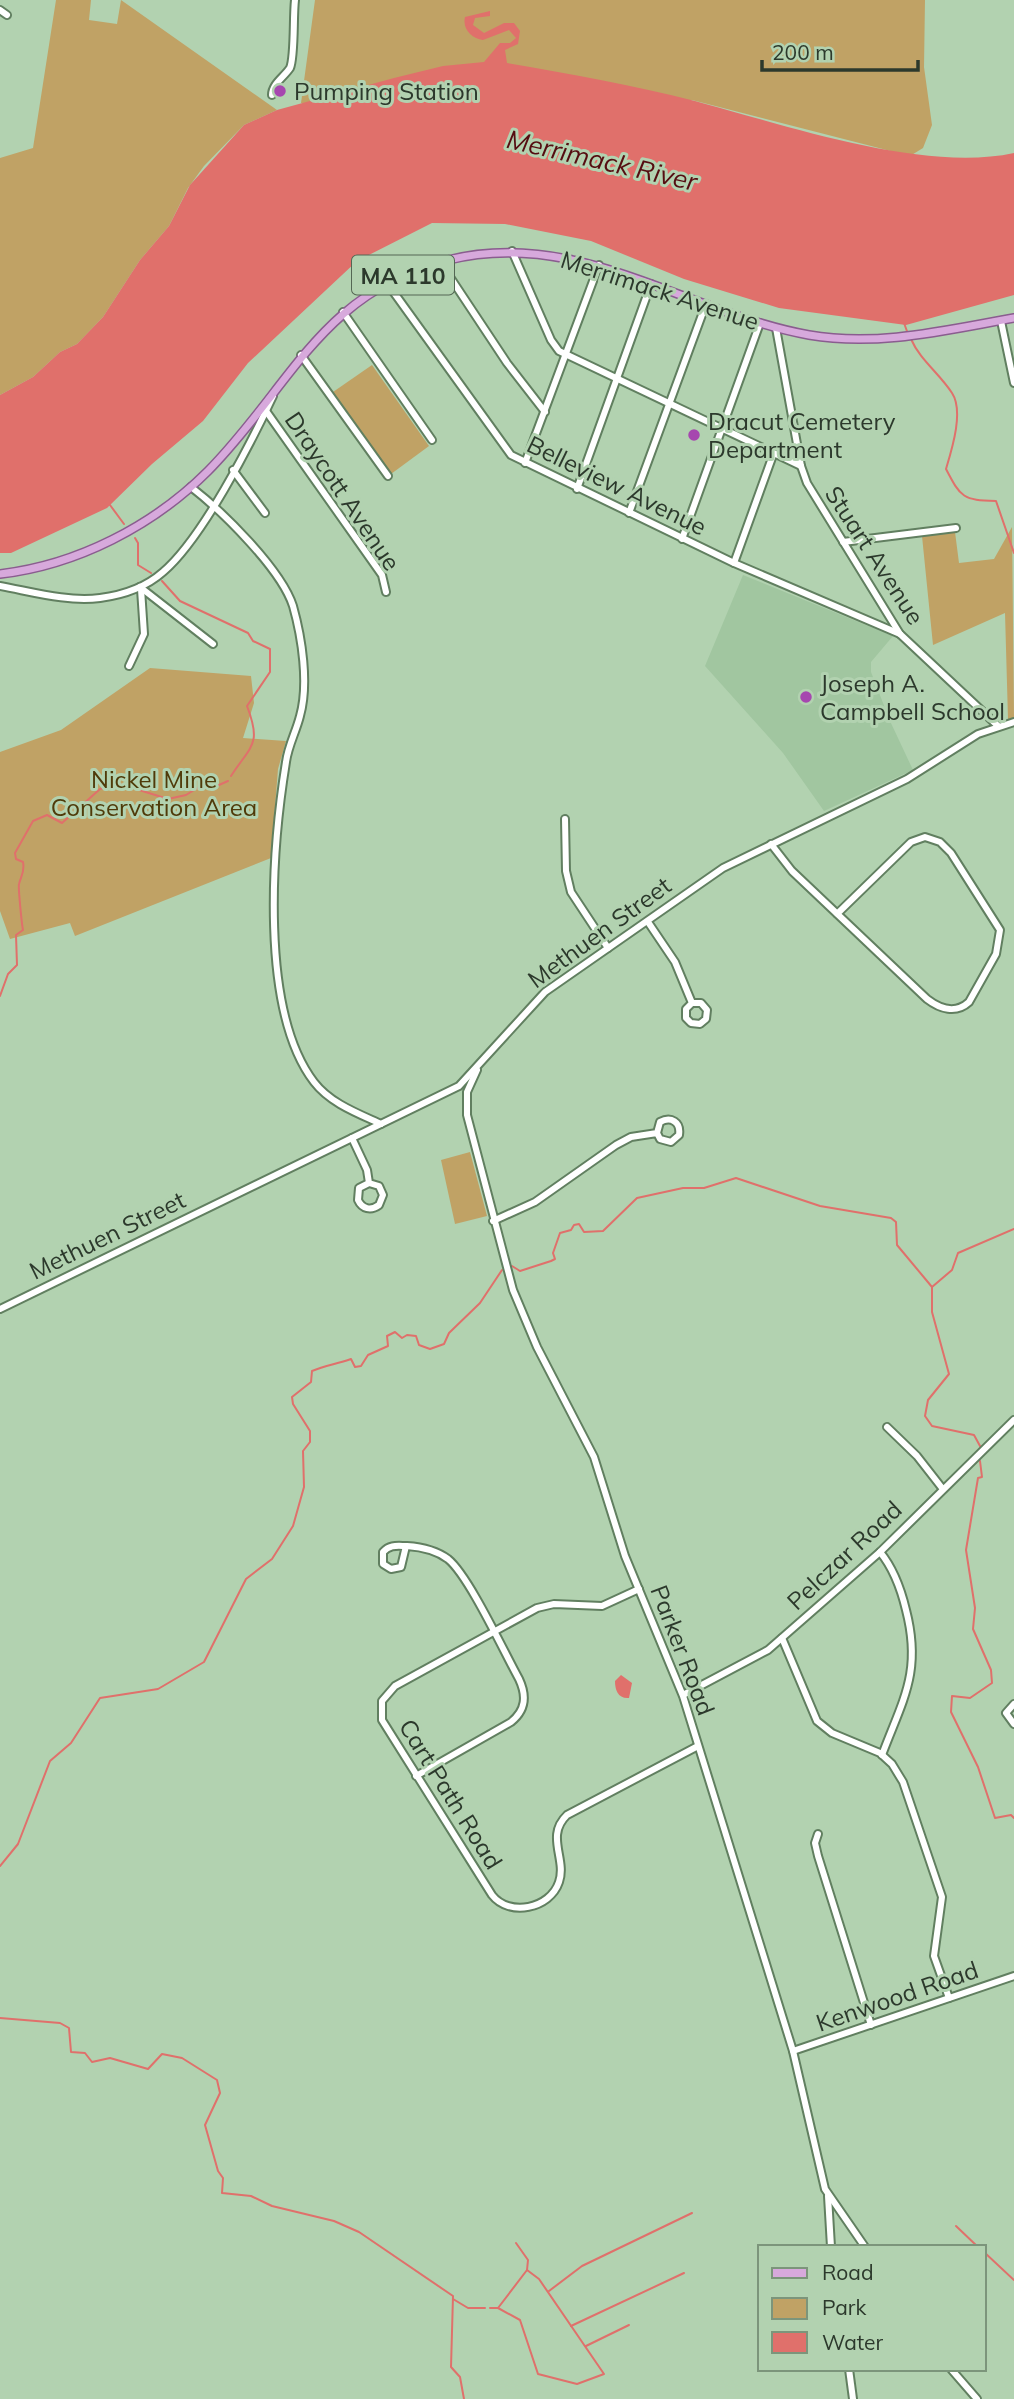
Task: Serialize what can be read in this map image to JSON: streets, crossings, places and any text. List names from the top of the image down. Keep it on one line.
{"streets":{"main road":["MA 110","Merrimack Avenue"],"street":["Belleview Avenue","Draycott Avenue","Stuart Avenue","Methuen Street","Pelczar Road","Parker Road","Cart Path Road","Kenwood Road"]},"crossings":[["Merrimack Avenue","Belleview Avenue"],["Merrimack Avenue","Stuart Avenue"],["Belleview Avenue","Stuart Avenue"],["Stuart Avenue","Methuen Street"],["Methuen Street","Parker Road"],["Pelczar Road","Parker Road"],["Parker Road","Cart Path Road"],["Parker Road","Kenwood Road"]],"water":["Merrimack River"],"parks":["Nickel Mine Conservation Area"],"places":["Pumping Station","Dracut Cemetery Department","Joseph A. Campbell School"],"legend":["Road","Park","Water"],"scale_bar":"200 m"}
